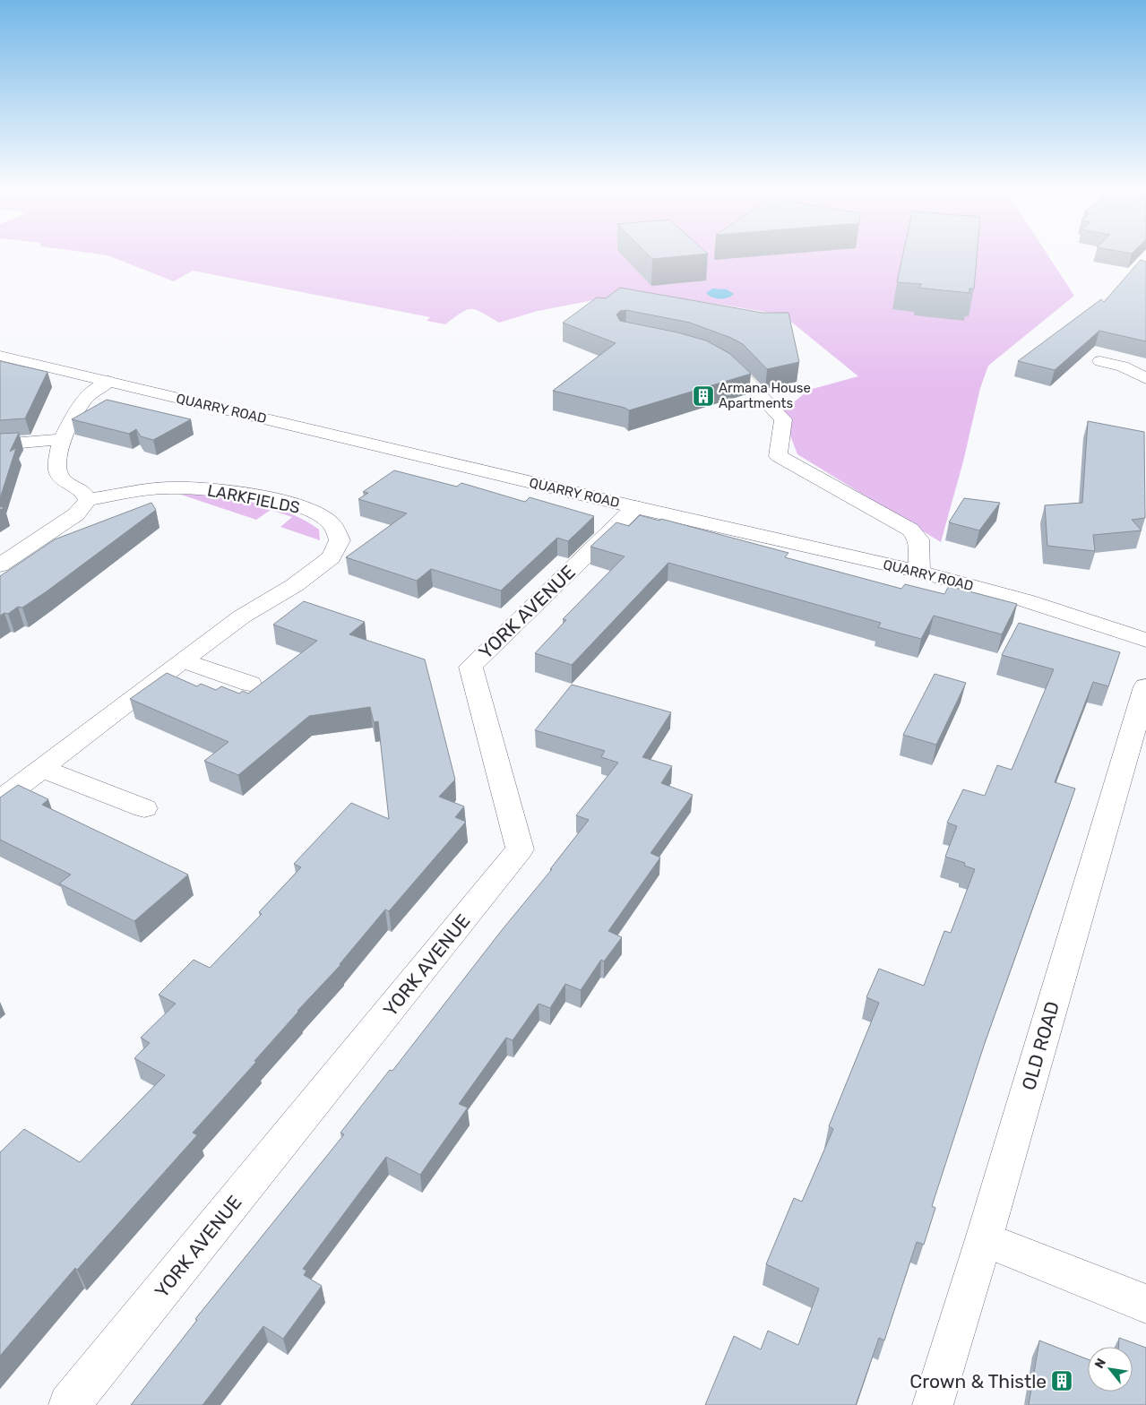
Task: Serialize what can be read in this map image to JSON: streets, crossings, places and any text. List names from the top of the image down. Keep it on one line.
{"streets":{"street":["QUARRY ROAD","LARKFIELDS","YORK AVENUE","OLD ROAD"]},"crossings":[["QUARRY ROAD","YORK AVENUE"]],"places":{"building":["Armana House Apartments","Crown & Thistle"]},"north":"top left"}
